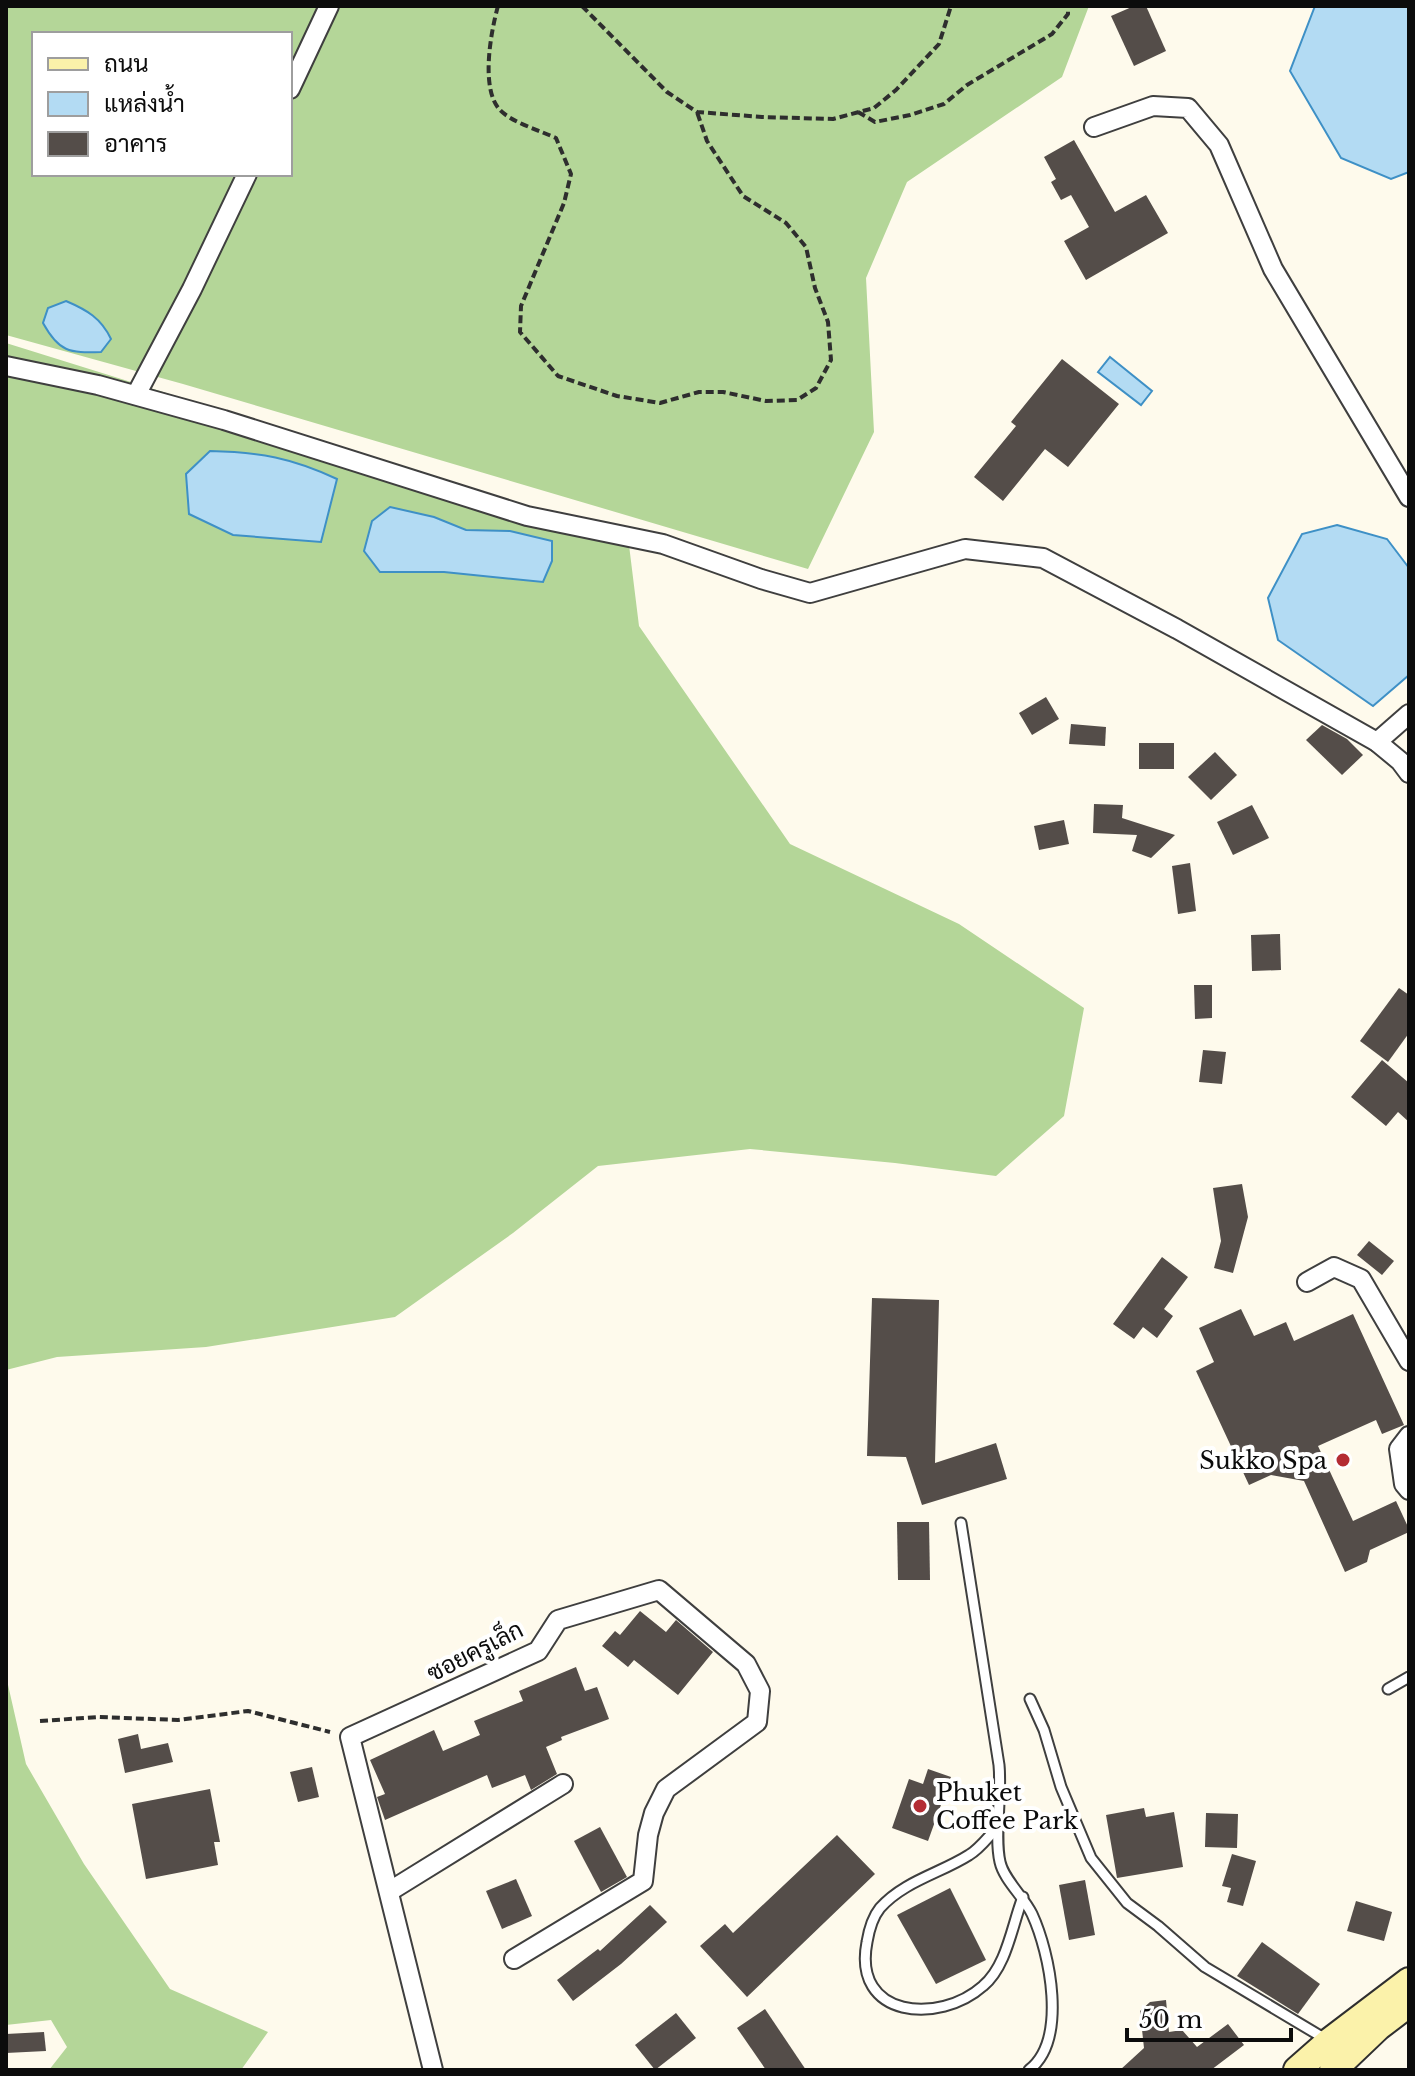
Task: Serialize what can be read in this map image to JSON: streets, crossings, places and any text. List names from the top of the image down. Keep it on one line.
{"streets":{"street":["ซอยครูเล็ก"]},"places":["Sukko Spa","Phuket Coffee Park"],"legend":["ถนน","แหล่งน้ำ","อาคาร"],"scale_bar":"50 m"}
